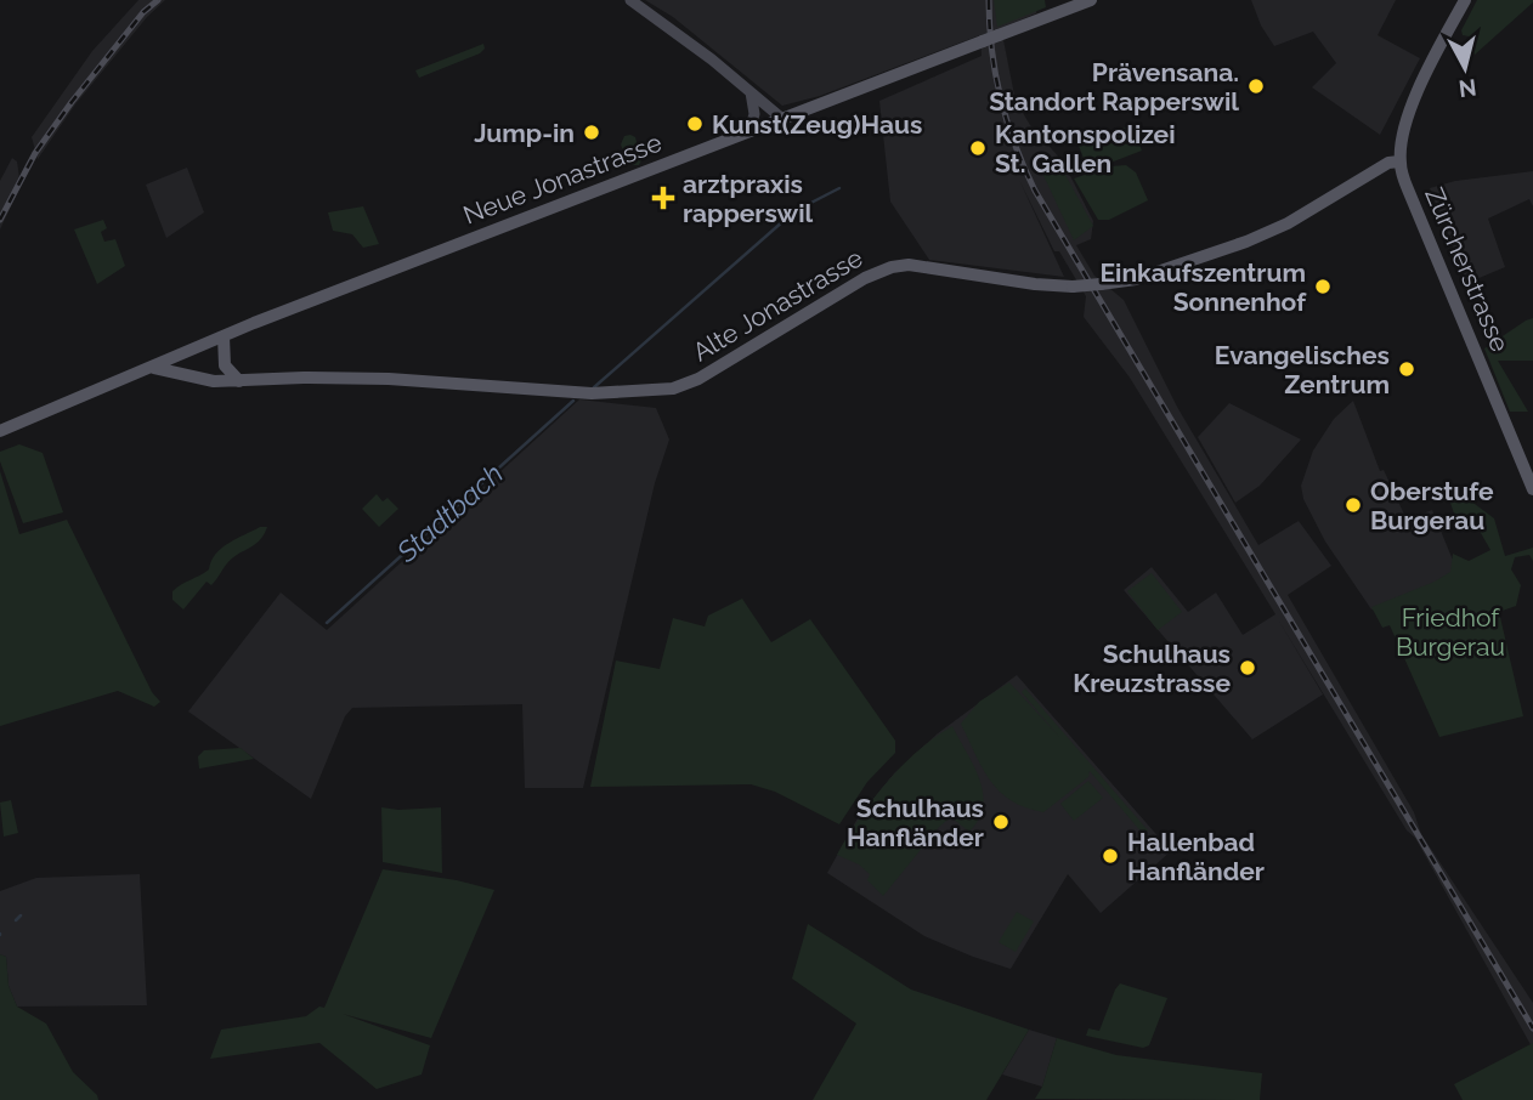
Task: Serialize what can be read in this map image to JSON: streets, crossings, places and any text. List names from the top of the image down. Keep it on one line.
{"streets":{"main road":["Neue Jonastrasse","Zürcherstrasse","Alte Jonastrasse"]},"crossings":[["Neue Jonastrasse","Alte Jonastrasse"],["Zürcherstrasse","Alte Jonastrasse"]],"water":["Stadtbach"],"parks":["Friedhof Burgerau"],"places":{"other":["Prävensana. Standort Rapperswil","Kunst(Zeug)Haus","Jump-in","Kantonspolizei St. Gallen","Einkaufszentrum Sonnenhof","Evangelisches Zentrum","Oberstufe Burgerau","Schulhaus Kreuzstrasse","Schulhaus Hanfländer","Hallenbad Hanfländer"],"health":["arztpraxis rapperswil"]},"north":"bottom"}
